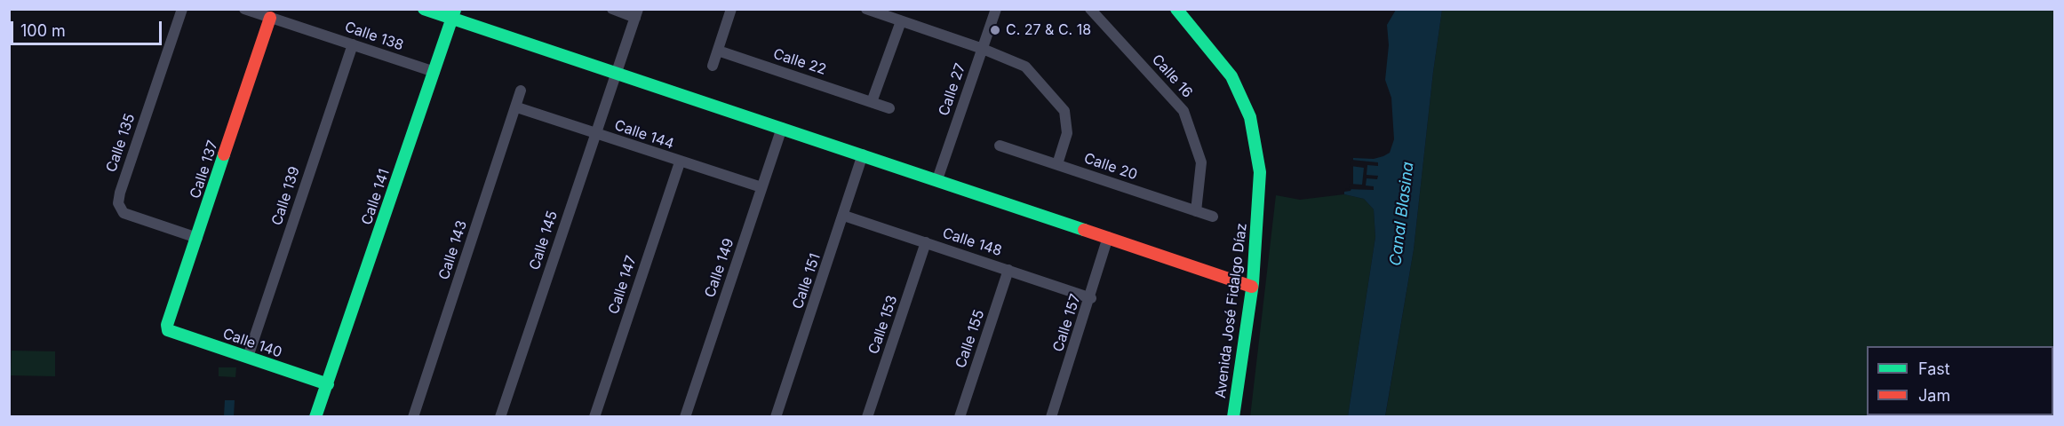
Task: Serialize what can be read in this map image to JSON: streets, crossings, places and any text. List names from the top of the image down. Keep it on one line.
{"streets":{"street":["Calle 138","Calle 22","Calle 16","Calle 27","Calle 144","Calle 135","Calle 20","Calle 137","Calle 139","Calle 141","Calle 145","Calle 148","Calle 143","Calle 149","Calle 151","Calle 147","Avenida José Fidalgo Díaz","Calle 157","Calle 153","Calle 155","Calle 140"]},"crossings":[["Calle 138","Calle 137"],["Calle 138","Calle 139"],["Calle 138","Calle 141"],["Calle 16","Calle 20"],["Calle 144","Calle 145"],["Calle 144","Calle 143"],["Calle 144","Calle 149"],["Calle 144","Calle 147"],["Calle 135","Calle 137"],["Calle 137","Calle 140"],["Calle 139","Calle 140"],["Calle 141","Calle 140"],["Calle 148","Calle 151"],["Calle 148","Calle 157"],["Calle 148","Calle 153"],["Calle 148","Calle 155"]],"water":["Canal Blasina"],"places":["C. 27 & C. 18"],"legend":["Fast","Jam"],"scale_bar":"100 m"}
